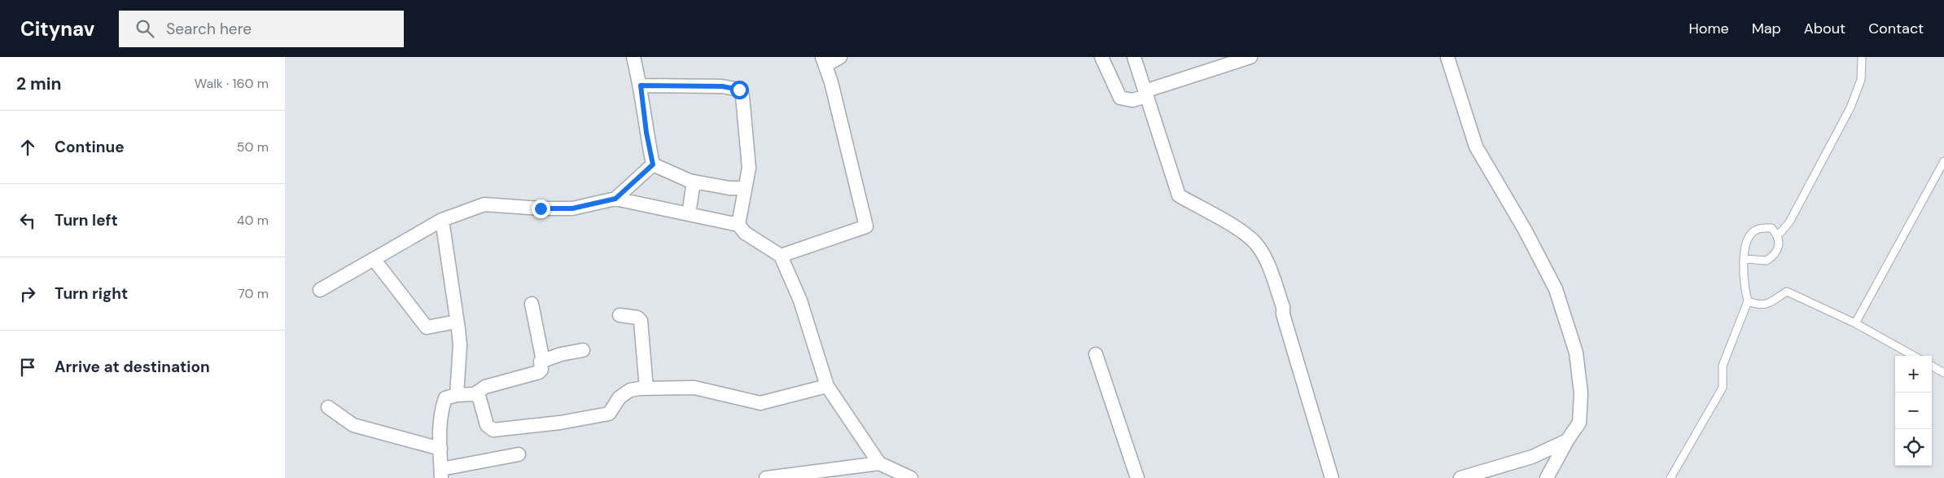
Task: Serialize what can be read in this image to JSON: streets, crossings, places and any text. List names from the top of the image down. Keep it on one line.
{"page":{"header":"Citynav","search":"Search here","nav":["Home","Map","About","Contact"],"heading":["2 min","Walk · 160 m"],"list":[["Continue","50 m"],["Turn left","40 m"],["Turn right","70 m"],"Arrive at destination"],"map_buttons":["+","−"]}}
